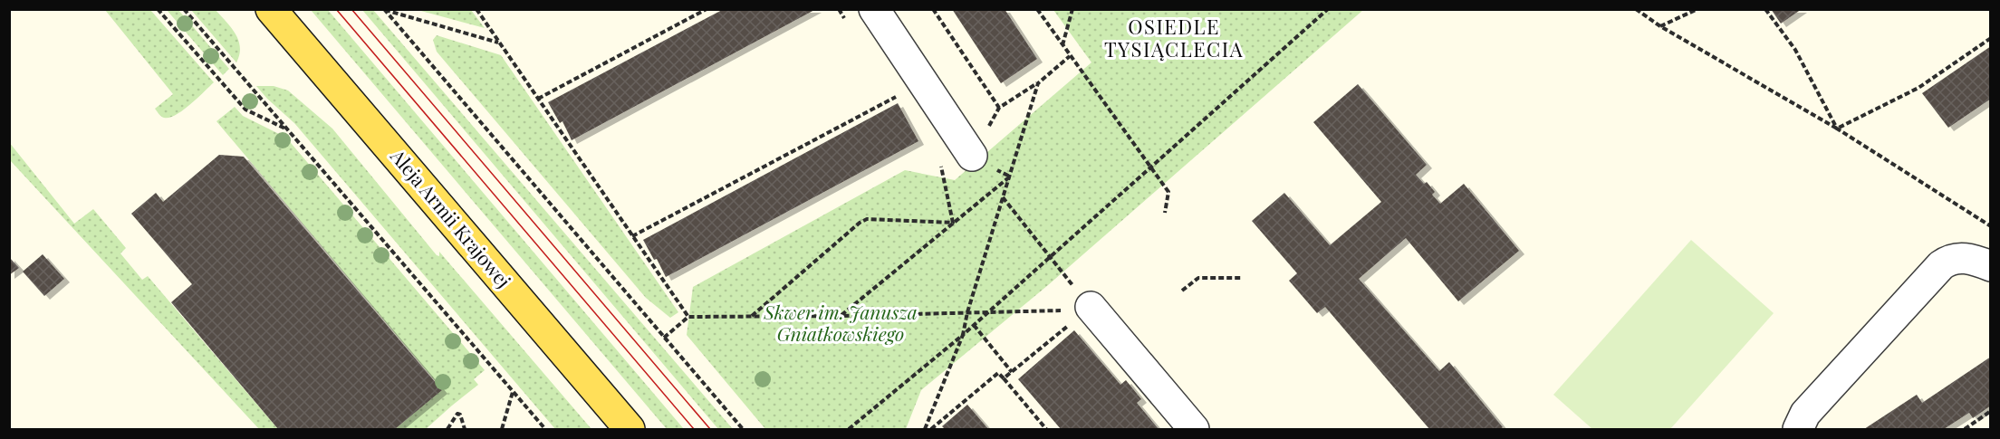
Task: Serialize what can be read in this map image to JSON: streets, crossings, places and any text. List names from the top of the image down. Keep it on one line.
{"streets":{"main road":["Aleja Armii Krajowej"]},"districts":["OSIEDLE TYSIĄCLECIA"],"parks":["Skwer im. Janusza Gniatkowskiego"]}
